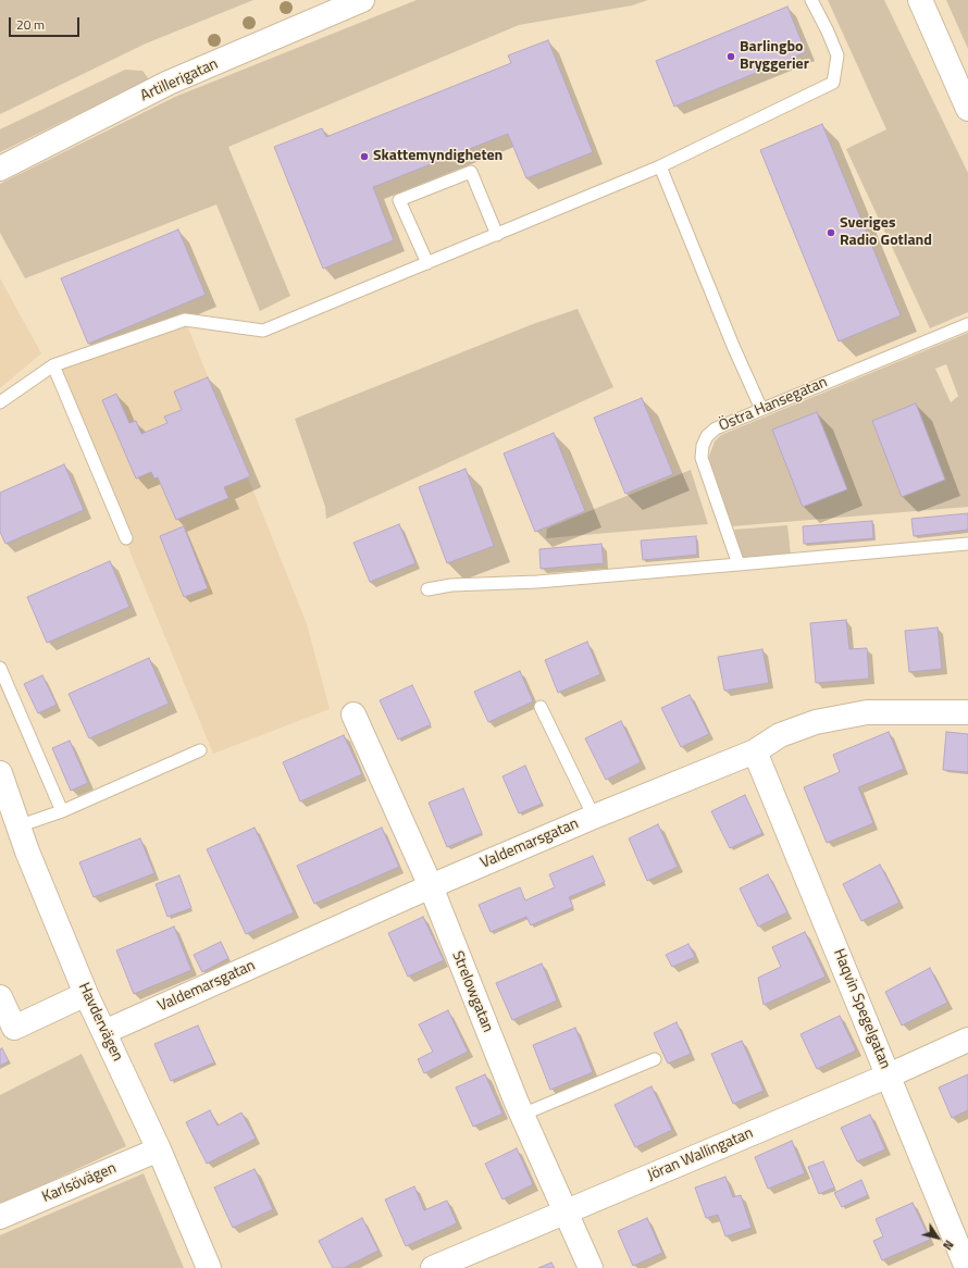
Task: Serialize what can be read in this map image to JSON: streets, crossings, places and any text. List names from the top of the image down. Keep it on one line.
{"streets":{"street":["Artillerigatan","Valdemarsgatan","Strelowgatan","Haqvin Spegelgatan","Havdervägen","Jöran Wallingatan","Karlsövägen"],"lane":["Östra Hansegatan"]},"crossings":[["Valdemarsgatan","Strelowgatan"],["Valdemarsgatan","Haqvin Spegelgatan"],["Valdemarsgatan","Havdervägen"],["Strelowgatan","Jöran Wallingatan"],["Haqvin Spegelgatan","Jöran Wallingatan"],["Havdervägen","Karlsövägen"]],"places":["Barlingbo Bryggerier","Skattemyndigheten","Sveriges Radio Gotland"],"scale_bar":"20 m","north":"bottom right"}
